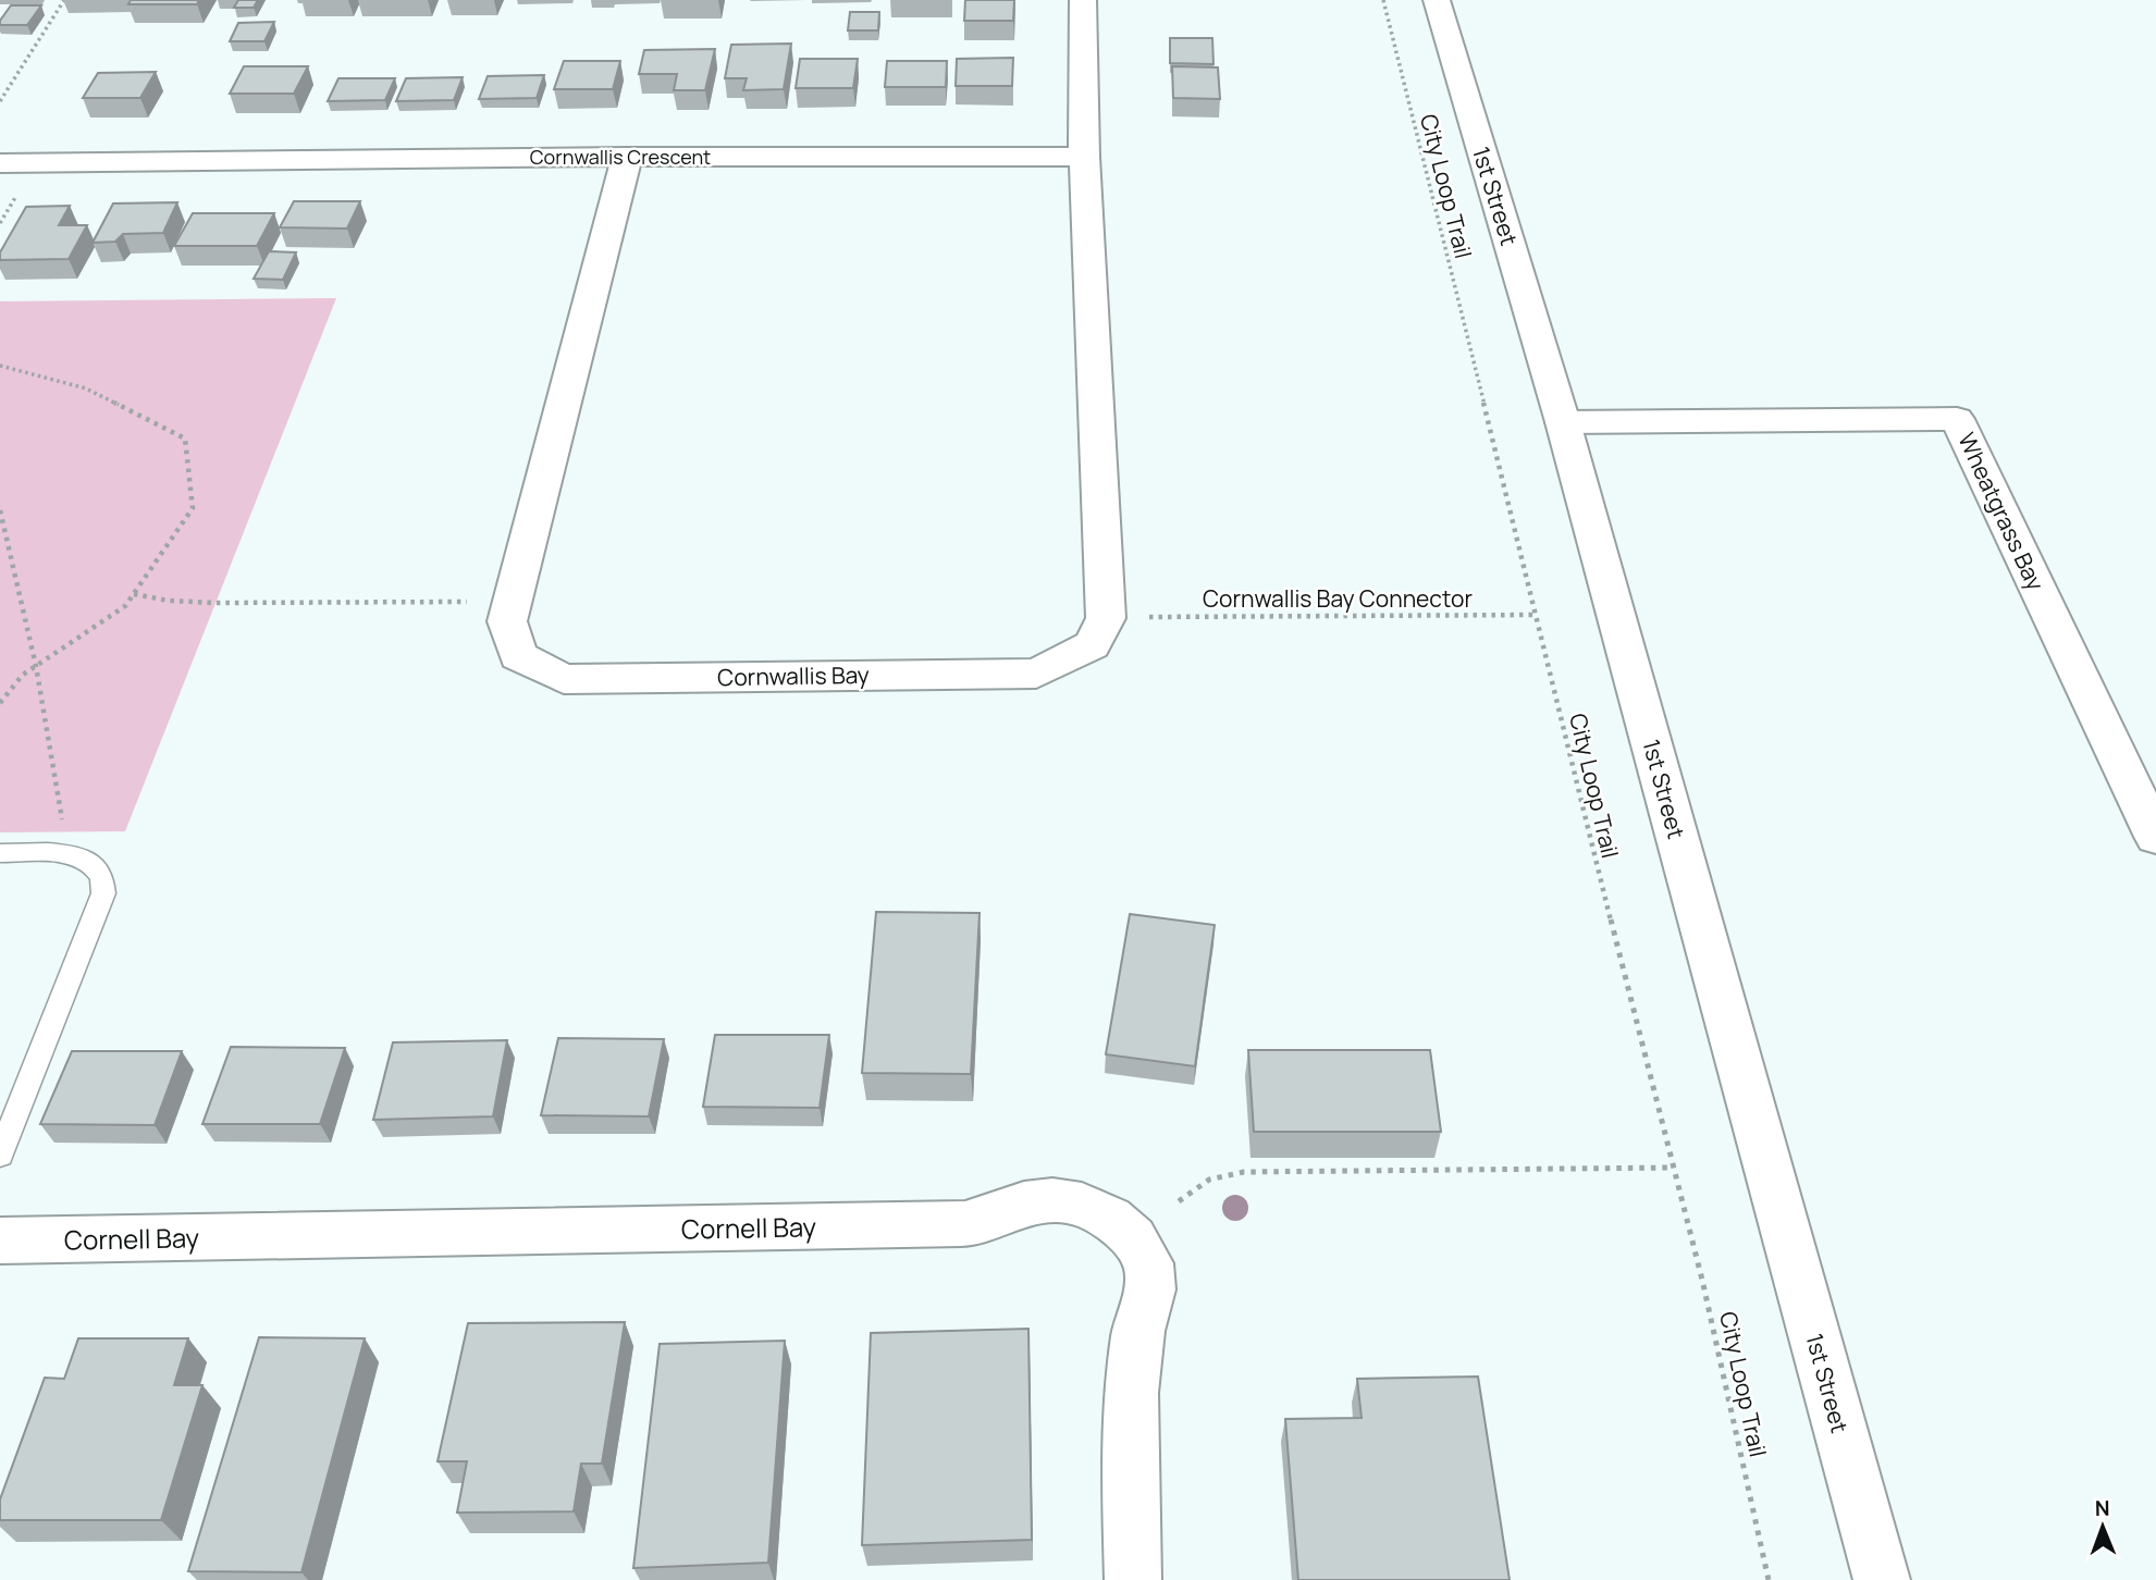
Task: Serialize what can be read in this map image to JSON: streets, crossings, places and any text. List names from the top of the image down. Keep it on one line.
{"streets":{"street":["Cornwallis Crescent","1st Street","Wheatgrass Bay","Cornwallis Bay","Cornell Bay"],"path":["City Loop Trail","Cornwallis Bay Connector"]},"crossings":[["Cornwallis Crescent","Cornwallis Bay"],["City Loop Trail","Cornwallis Bay Connector"],["1st Street","Wheatgrass Bay"]],"north":"top"}
